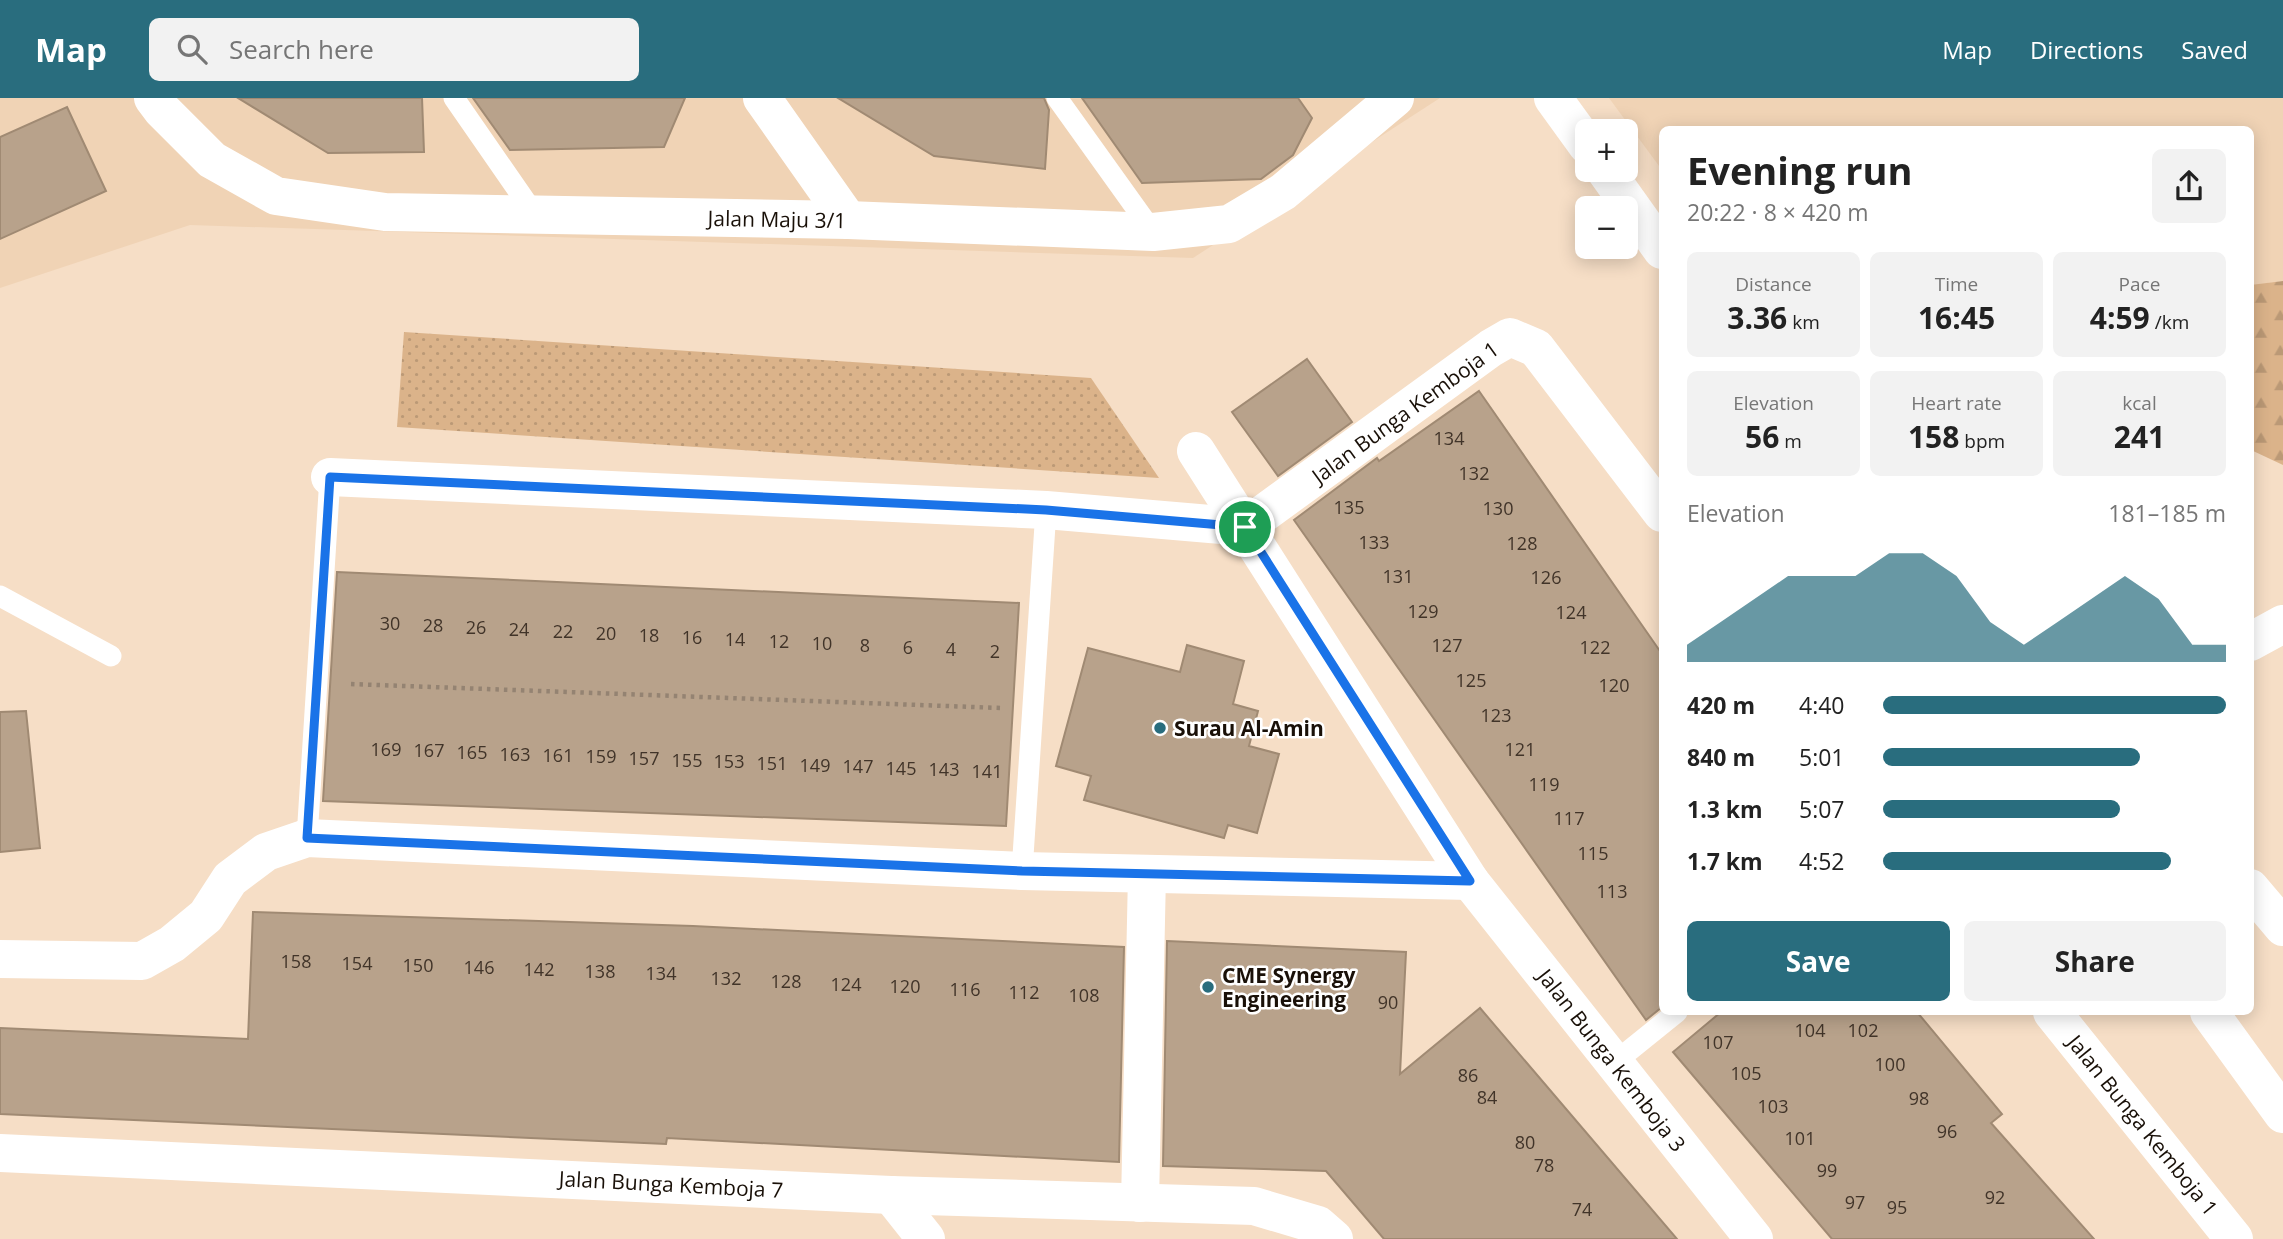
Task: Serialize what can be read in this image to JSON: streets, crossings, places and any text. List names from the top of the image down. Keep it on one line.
{"streets":{"street":["Jalan Maju 3/1","Jalan Bunga Kemboja 1","Jalan Bunga Kemboja 3","Jalan Bunga Kemboja 7"]},"crossings":[["Jalan Bunga Kemboja 1","Jalan Bunga Kemboja 3"]],"places":["Surau Al-Amin","CME Synergy Engineering"],"house_numbers":["134","132","135","130","133","128","131","126","129","124","30","28","26","24","22","20","18","16","14","12","10","8","127","6","122","4","2","125","120","123","169","121","167","165","163","161","159","157","155","153","151","149","147","145","143","141","119","117","115","113","158","154","150","146","142","138","134","132","128","124","120","116","112","108","90","104","102","107","100","105","86","84","98","103","96","101","80","78","99","92","97","95","74"],"page":{"header":"Map","search":"Search here","nav":["Map","Directions","Saved"],"map_buttons":["+","−"],"heading":["Evening run","20:22 · 8 × 420 m"],"stats":[["Distance","3.36 km"],["Time","16:45"],["Pace","4:59 /km"],["Elevation","56 m"],["Heart rate","158 bpm"],["kcal","241"]],"chart":["Elevation","181–185 m"],"list":[{"name":"420 m","note":"4:40"},{"name":"840 m","note":"5:01"},{"name":"1.3 km","note":"5:07"},{"name":"1.7 km","note":"4:52"}],"buttons":["Save","Share"]}}
